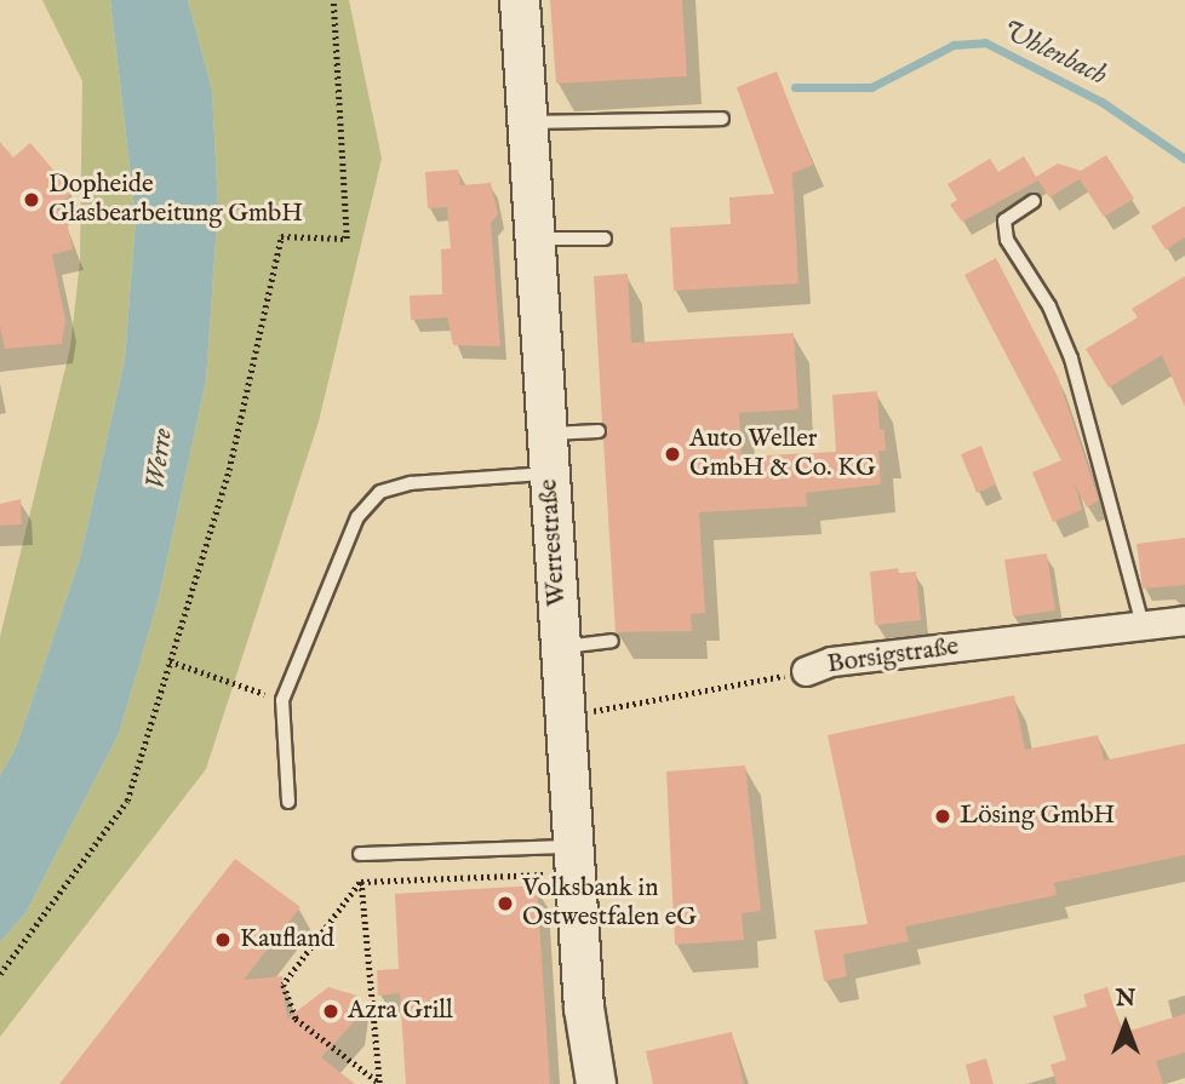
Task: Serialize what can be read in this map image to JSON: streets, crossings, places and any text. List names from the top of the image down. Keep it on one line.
{"streets":{"main road":["Werrestraße"],"street":["Borsigstraße"]},"water":["Uhlenbach","Werre"],"places":["Dopheide Glasbearbeitung GmbH","Auto Weller GmbH & Co. KG","Lösing GmbH","Volksbank in Ostwestfalen eG","Kaufland","Azra Grill"],"north":"top"}
